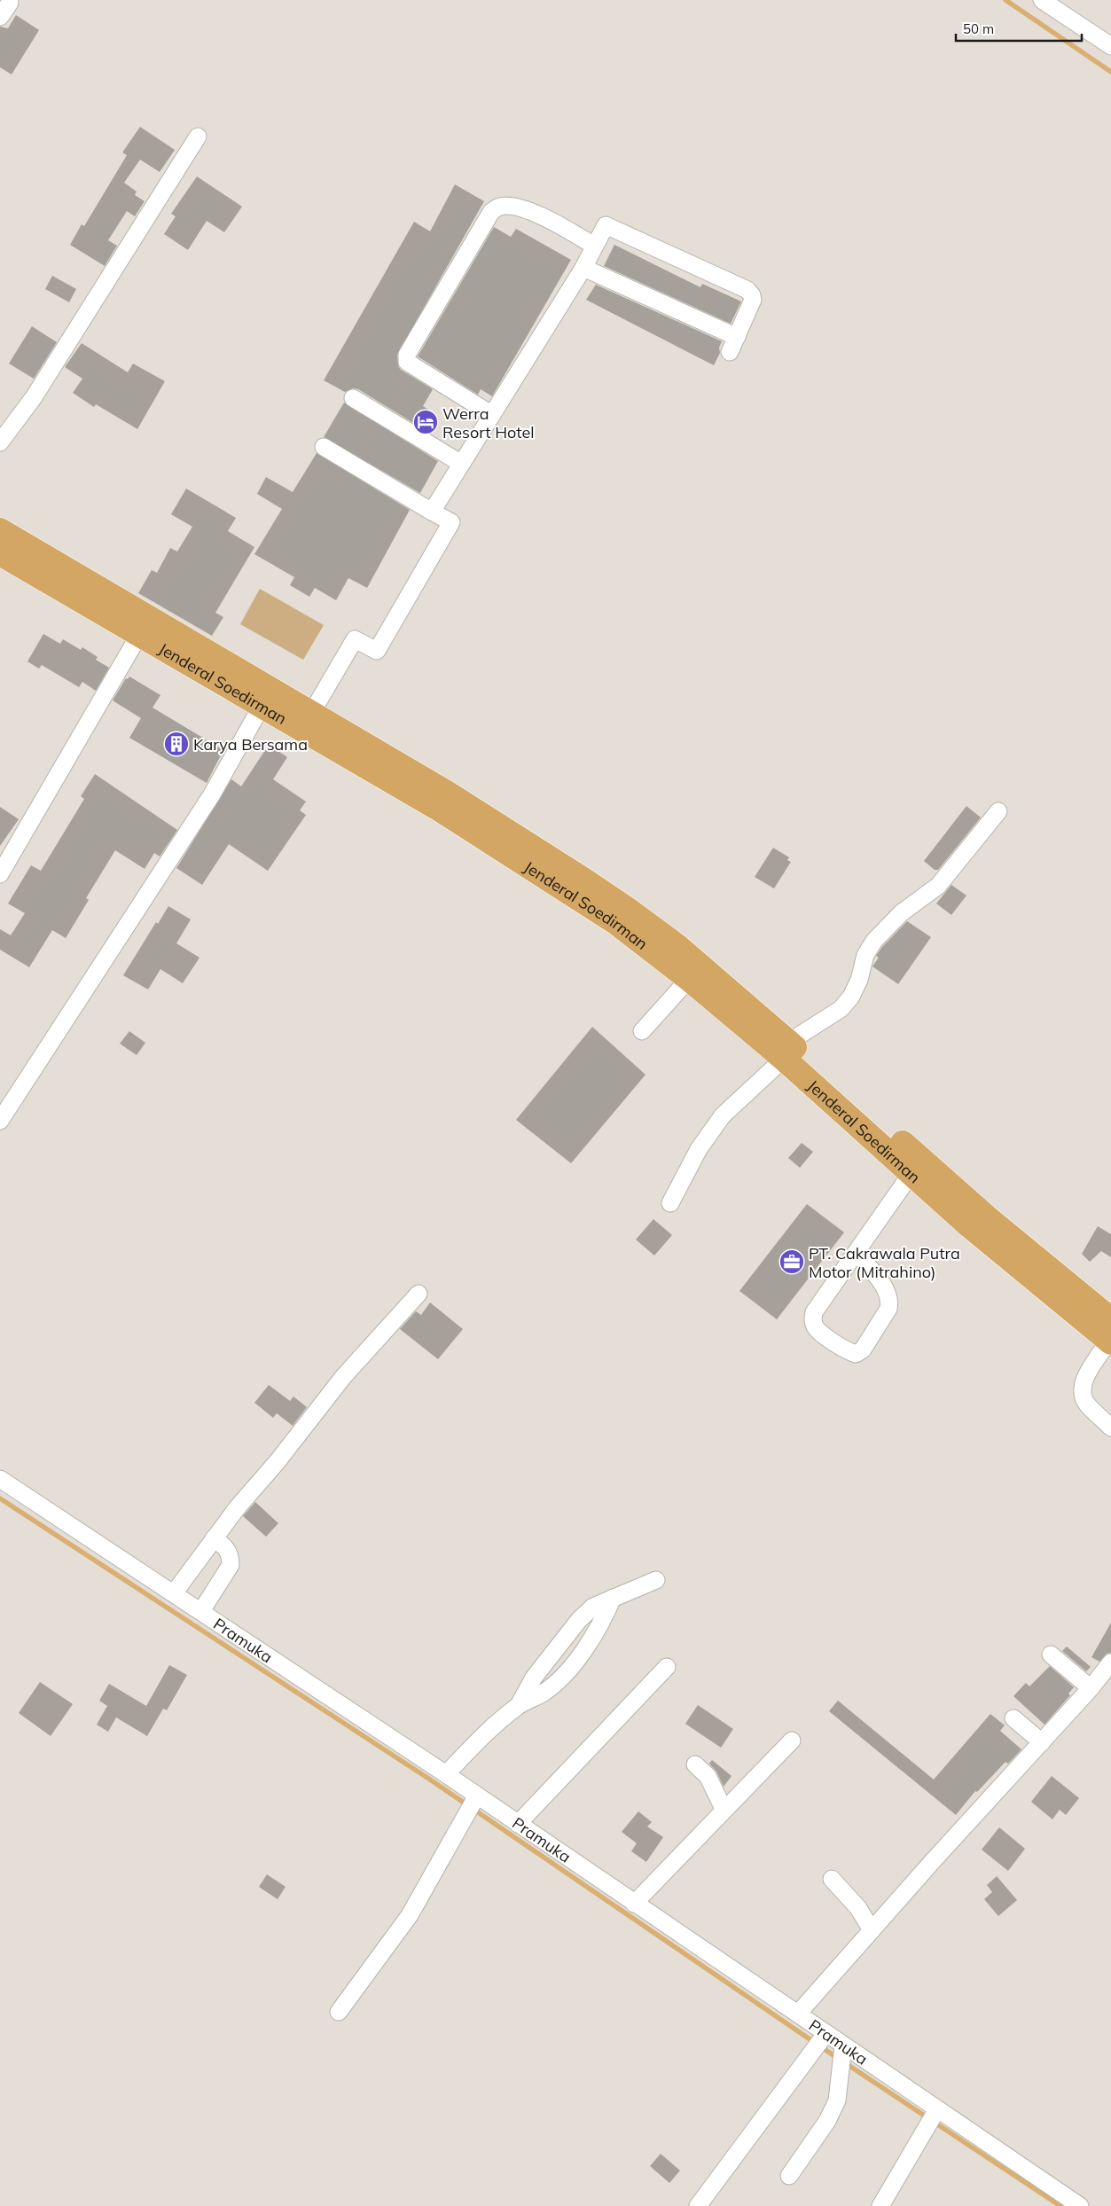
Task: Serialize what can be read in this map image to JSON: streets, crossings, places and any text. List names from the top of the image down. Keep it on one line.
{"streets":{"highway":["Jenderal Soedirman"],"street":["Pramuka"]},"places":{"hotel":["Werra Resort Hotel"],"building":["Karya Bersama"],"office":["PT. Cakrawala Putra Motor (Mitrahino)"]},"scale_bar":"50 m"}
